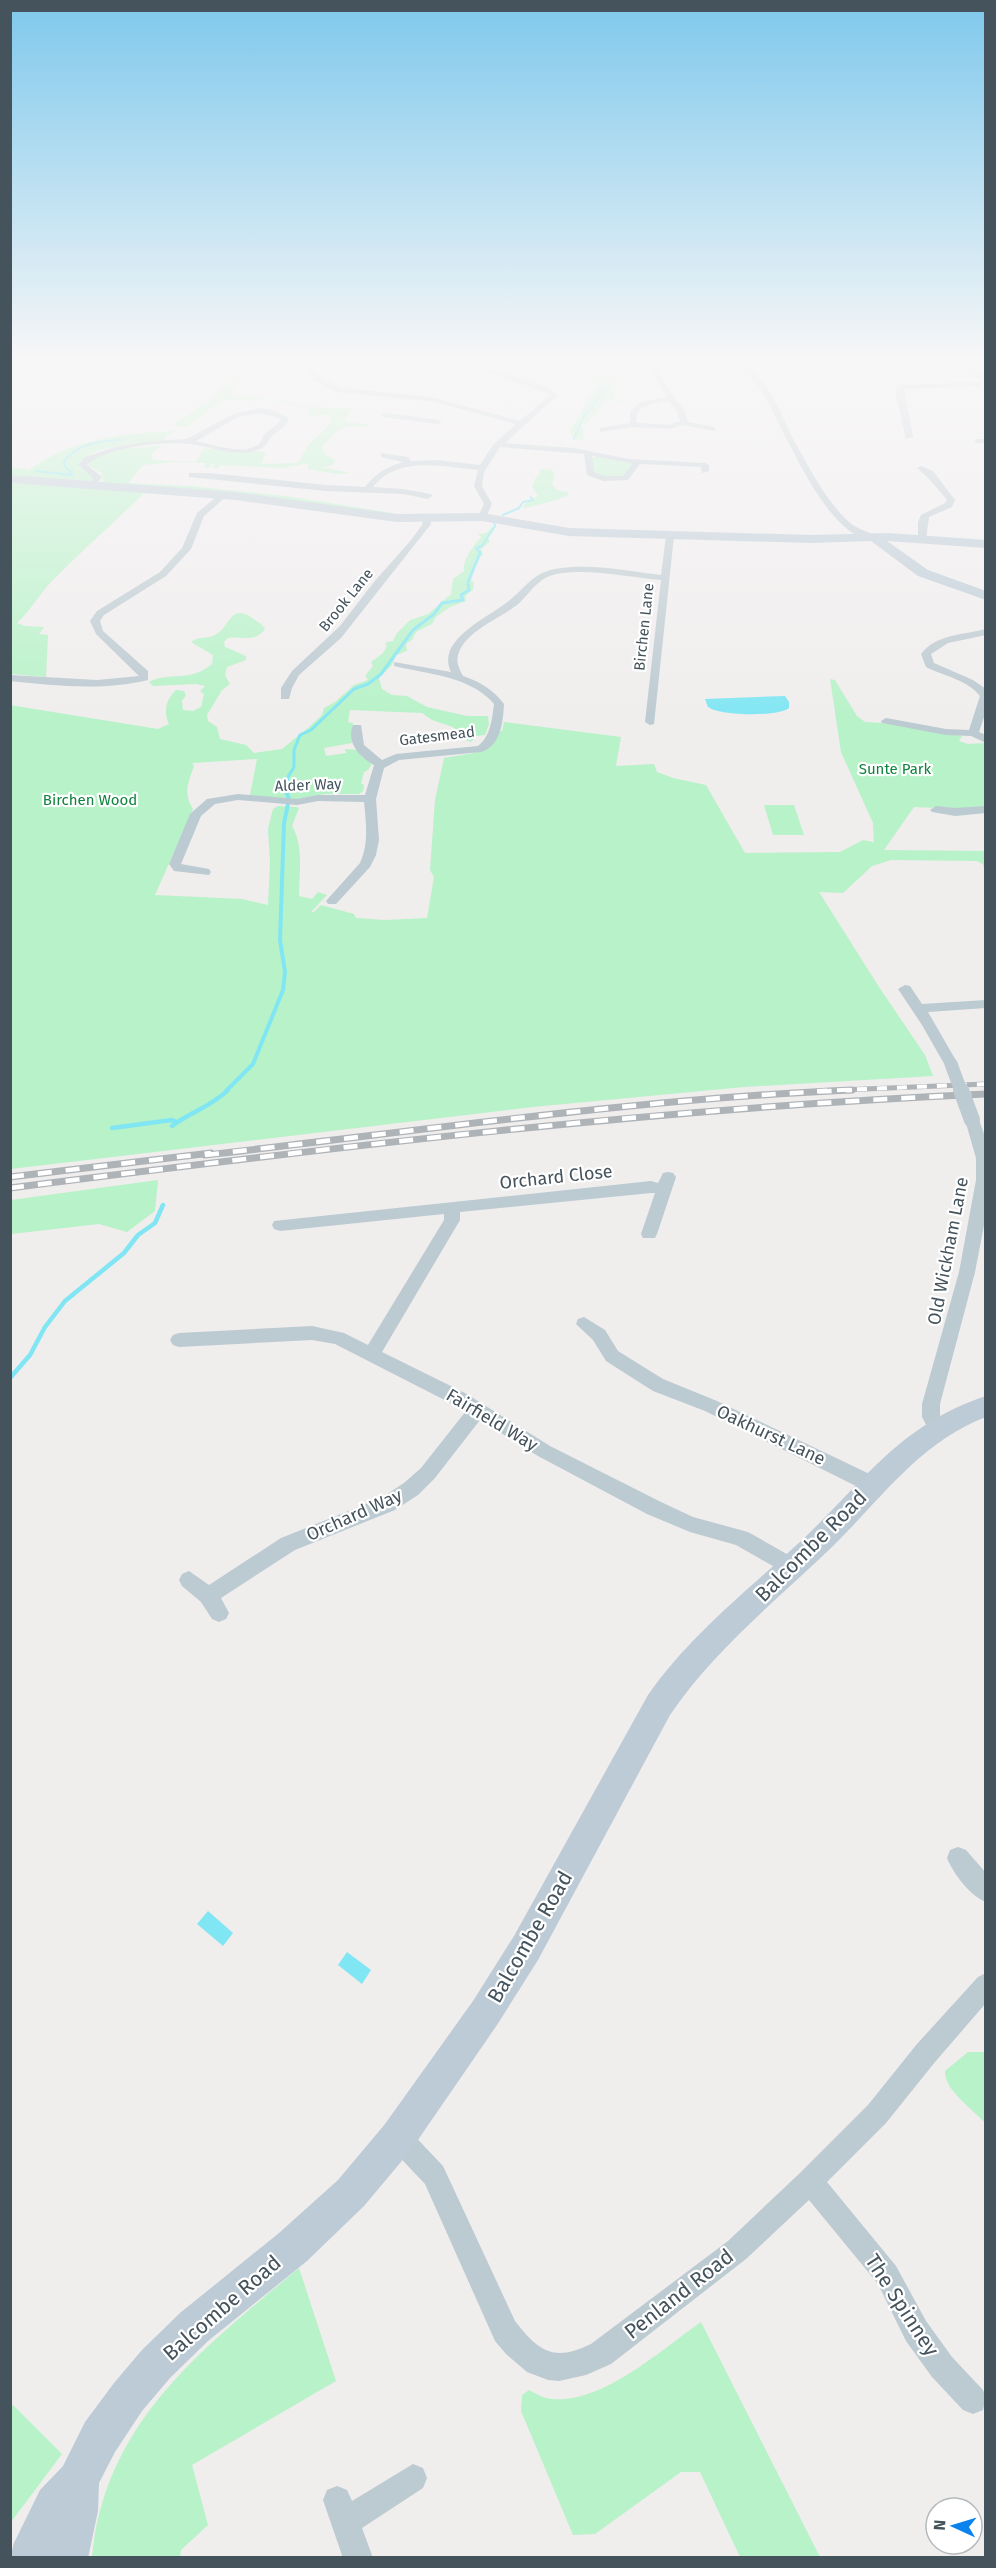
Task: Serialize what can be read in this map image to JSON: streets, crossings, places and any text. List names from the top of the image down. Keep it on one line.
{"streets":{"street":["Brook Lane","Birchen Lane","Gatesmead","Alder Way","Orchard Close","Old Wickham Lane","Fairfield Way","Oakhurst Lane","Orchard Way","Balcombe Road","Penland Road","The Spinney"]},"crossings":[["Gatesmead","Alder Way"],["Old Wickham Lane","Balcombe Road"],["Fairfield Way","Orchard Way"],["Fairfield Way","Balcombe Road"],["Oakhurst Lane","Balcombe Road"],["Balcombe Road","Penland Road"],["Penland Road","The Spinney"]],"parks":["Sunte Park","Birchen Wood"],"north":"left"}
